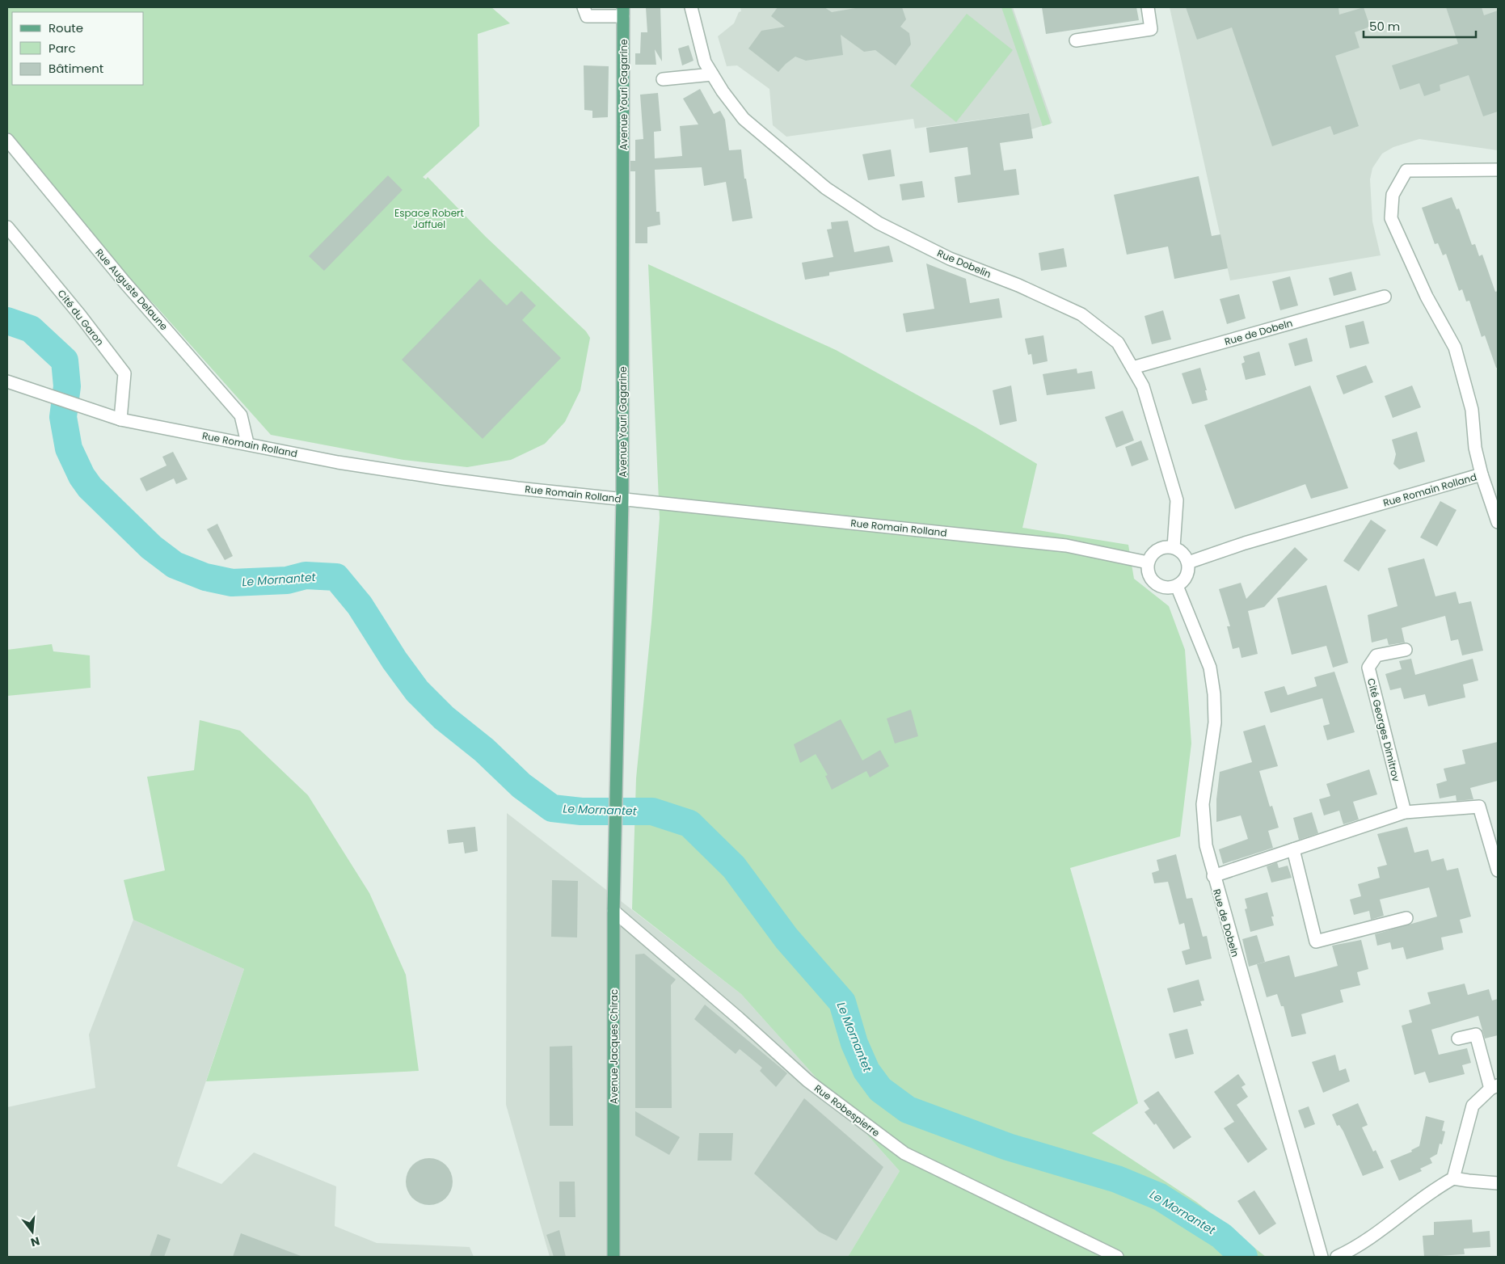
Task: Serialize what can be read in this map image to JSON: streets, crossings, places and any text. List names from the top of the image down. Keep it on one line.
{"streets":{"main road":["Avenue Youri Gagarine","Avenue Jacques Chirac"],"street":["Rue Dobelin","Rue Auguste Delaune","Cité du Garon","Rue de Dobeln","Rue Romain Rolland","Cité Georges Dimitrov","Rue Robespierre"]},"crossings":[["Avenue Youri Gagarine","Rue Romain Rolland"],["Avenue Youri Gagarine","Avenue Jacques Chirac"],["Rue Dobelin","Rue de Dobeln"],["Rue Dobelin","Rue Romain Rolland"],["Rue Auguste Delaune","Rue Romain Rolland"],["Cité du Garon","Rue Romain Rolland"],["Rue de Dobeln","Rue Romain Rolland"],["Avenue Jacques Chirac","Rue Robespierre"]],"water":["Le Mornantet"],"parks":["Espace Robert Jaffuel"],"legend":["Route","Parc","Bâtiment"],"scale_bar":"50 m","north":"bottom"}
